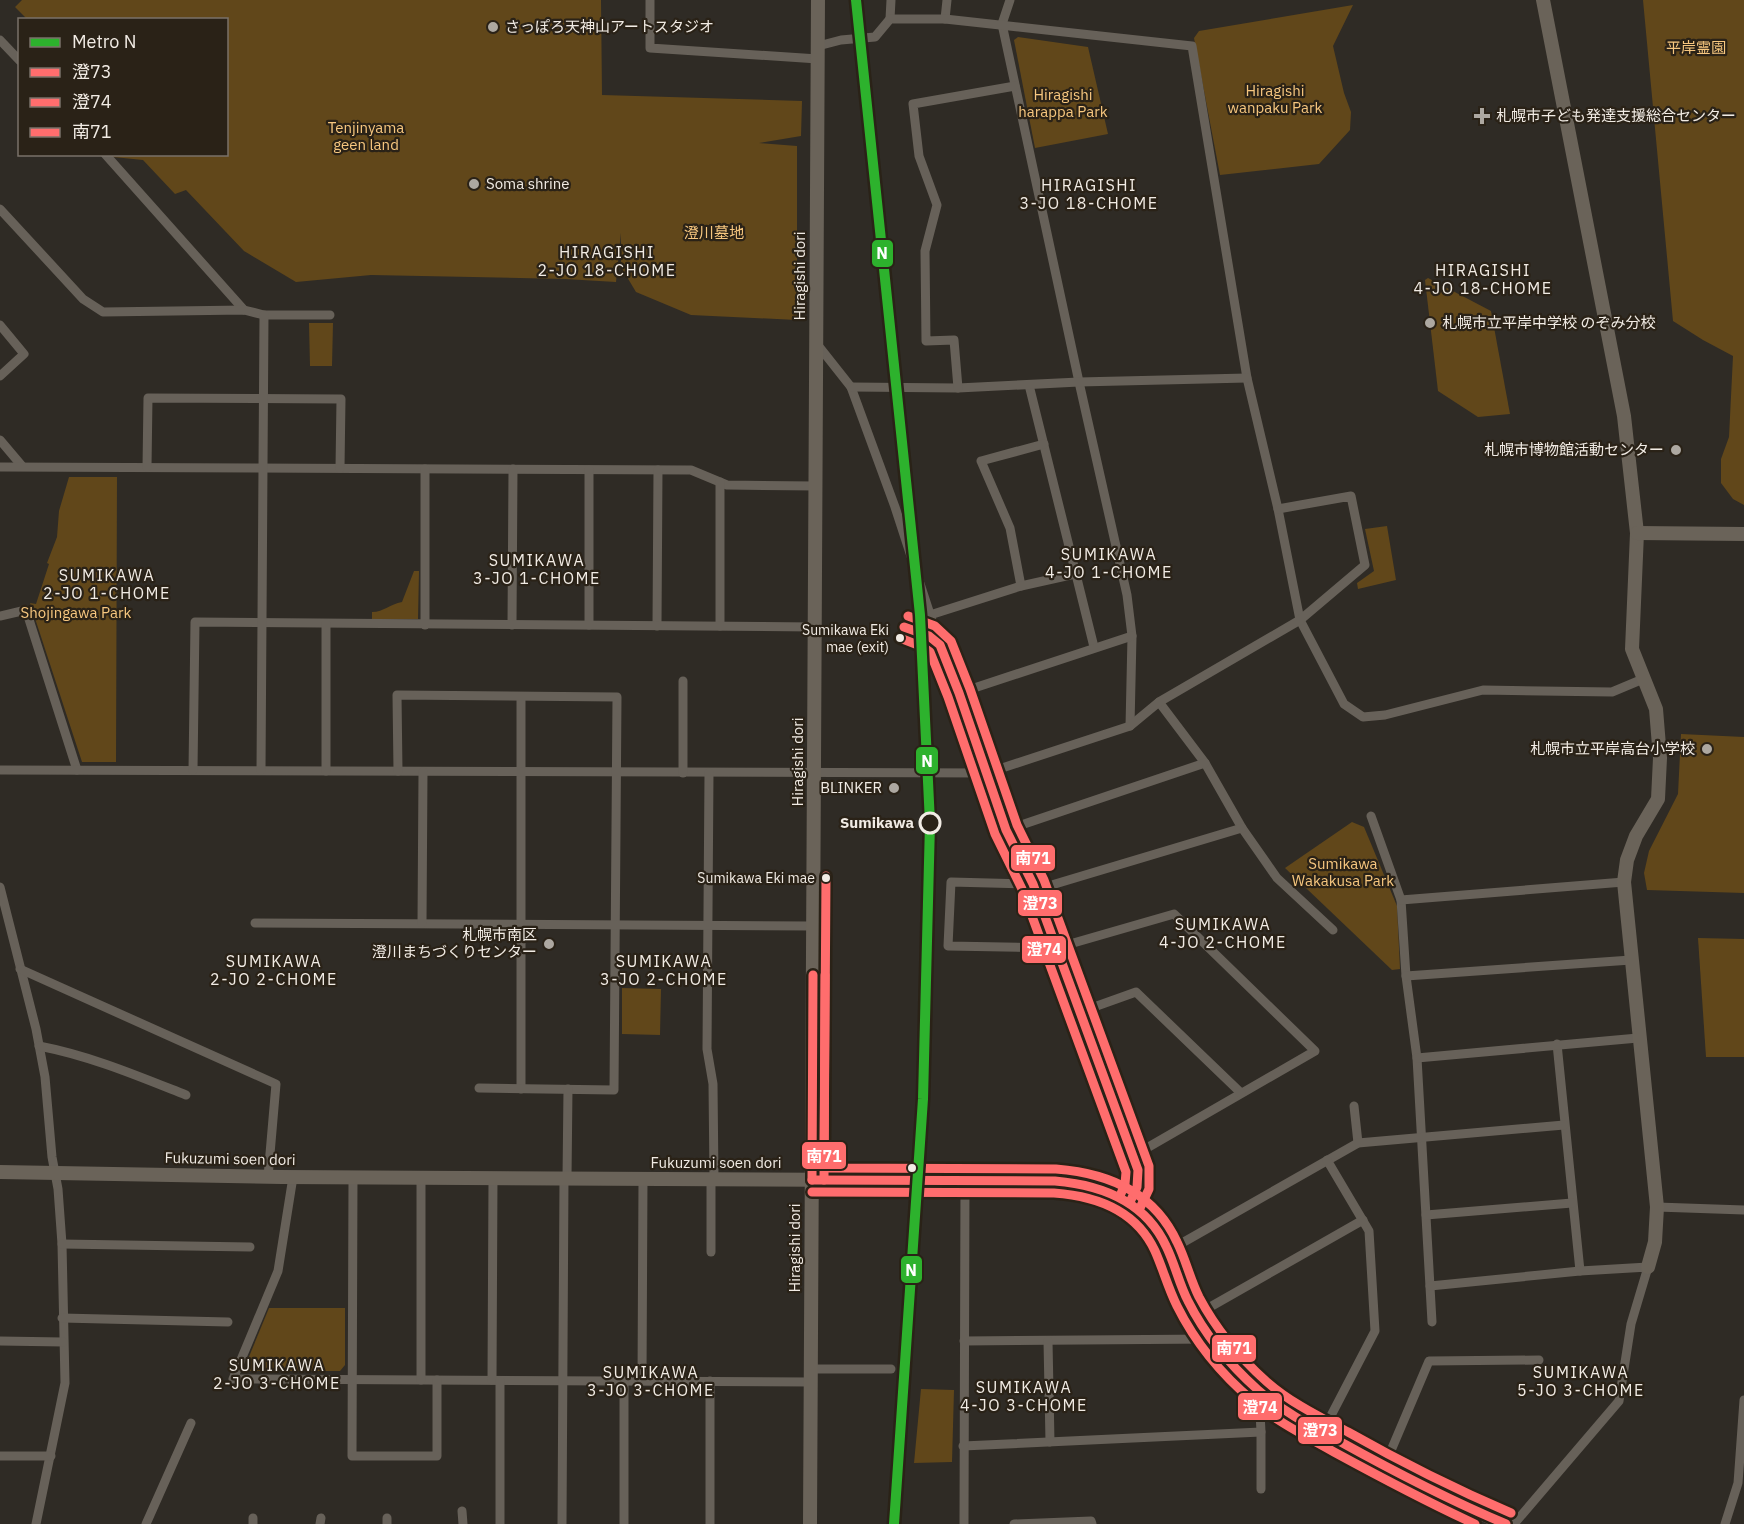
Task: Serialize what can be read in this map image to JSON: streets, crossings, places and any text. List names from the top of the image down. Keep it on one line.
{"streets":{"street":["Hiragishi dori","Fukuzumi soen dori"]},"crossings":[["Hiragishi dori","Fukuzumi soen dori"]],"districts":["HIRAGISHI 3-JO 18-CHOME","HIRAGISHI 2-JO 18-CHOME","HIRAGISHI 4-JO 18-CHOME","SUMIKAWA 4-JO 1-CHOME","SUMIKAWA 3-JO 1-CHOME","SUMIKAWA 2-JO 1-CHOME","SUMIKAWA 4-JO 2-CHOME","SUMIKAWA 2-JO 2-CHOME","SUMIKAWA 3-JO 2-CHOME","SUMIKAWA 2-JO 3-CHOME","SUMIKAWA 3-JO 3-CHOME","SUMIKAWA 5-JO 3-CHOME","SUMIKAWA 4-JO 3-CHOME"],"parks":["平岸霊園","Hiragishi wanpaku Park","Hiragishi harappa Park","Tenjinyama geen land","澄川墓地","Shojingawa Park","Sumikawa Wakakusa Park"],"places":{"other":["さっぽろ天神山アートスタジオ","Soma shrine","札幌市立平岸中学校 のぞみ分校","札幌市博物館活動センター","Sumikawa Eki mae (exit)","札幌市立平岸高台小学校","BLINKER","Sumikawa","Sumikawa Eki mae","札幌市南区 澄川まちづくりセンター"],"health":["札幌市子ども発達支援総合センター"]},"lines":["metro line N","transit line 南71","transit line 澄73","transit line 澄74"],"legend":["Metro N","澄73","澄74","南71"]}
